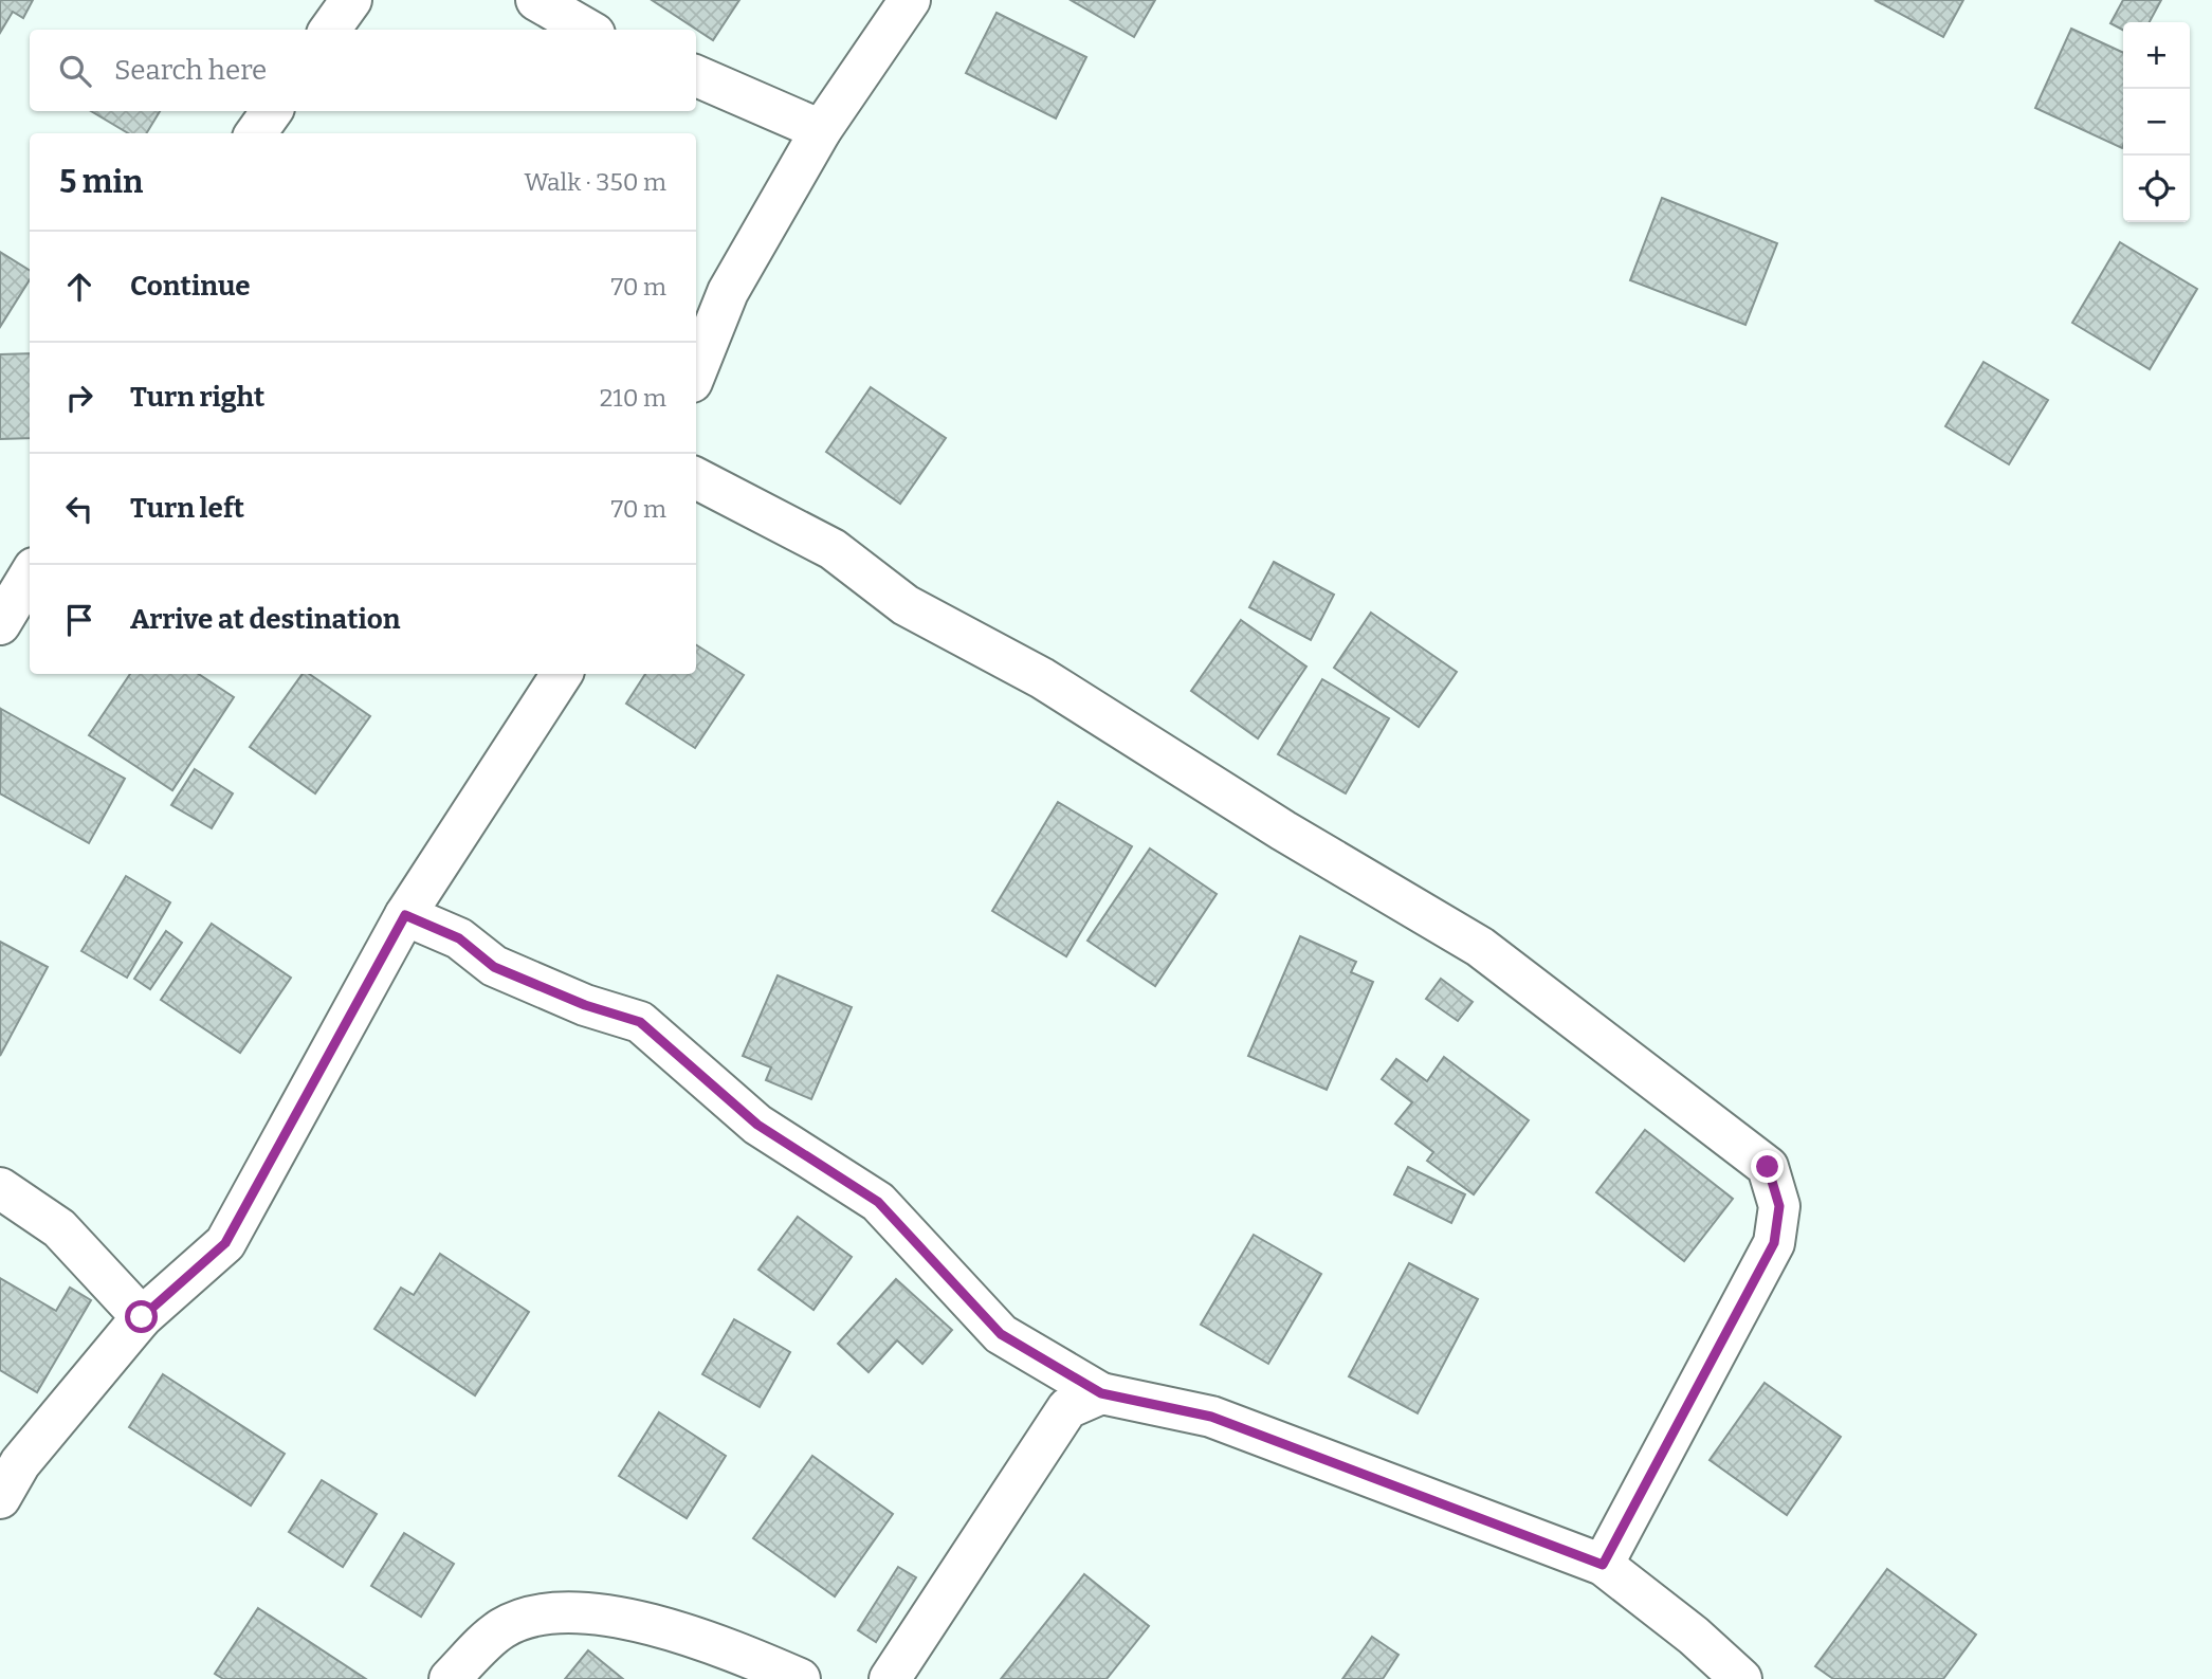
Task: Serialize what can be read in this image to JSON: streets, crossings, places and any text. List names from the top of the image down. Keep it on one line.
{"page":{"map_buttons":["+","−"],"search":"Search here","heading":["5 min","Walk · 350 m"],"list":[["Continue","70 m"],["Turn right","210 m"],["Turn left","70 m"],"Arrive at destination"]}}
